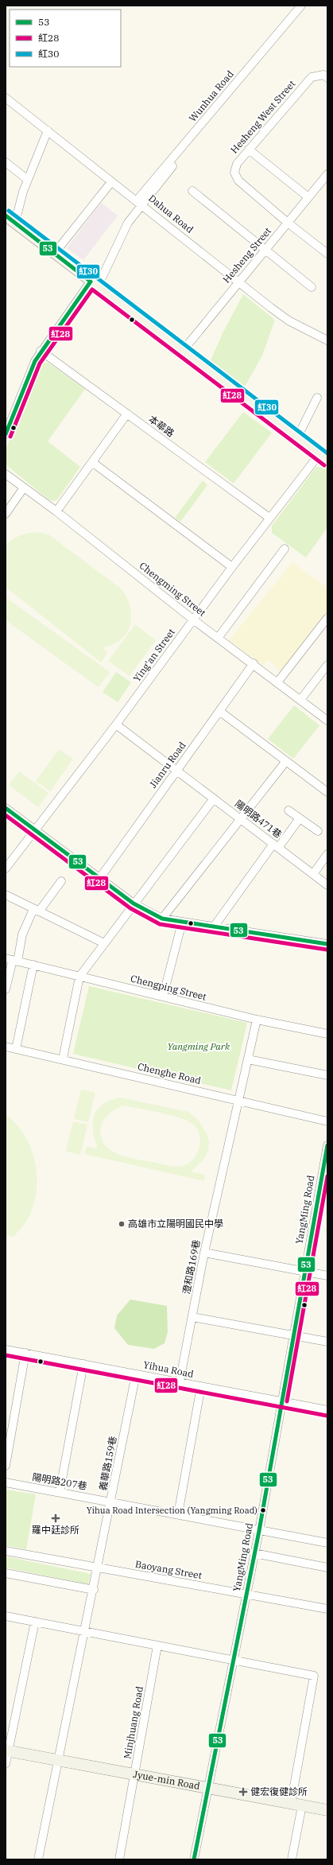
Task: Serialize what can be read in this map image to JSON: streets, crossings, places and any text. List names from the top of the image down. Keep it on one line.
{"streets":{"street":["Wunhua Road","Hesheng West Street","Dahua Road","Hesheng Street","本華路","Chengming Street","Ying'an Street","Jianru Road","陽明路471巷","Chengping Street","Chenghe Road","YangMing Road","澄和路169巷","Yihua Road","義華路159巷","陽明路207巷","Baoyang Street","Minjhuang Road","Jyue-min Road"]},"crossings":[["Wunhua Road","Dahua Road"],["Hesheng West Street","Hesheng Street"],["Dahua Road","Hesheng Street"],["本華路","Ying'an Street"],["Chengming Street","Ying'an Street"],["Chengming Street","Jianru Road"],["Ying'an Street","陽明路471巷"],["Jianru Road","陽明路471巷"],["Chengping Street","澄和路169巷"],["Chenghe Road","澄和路169巷"],["YangMing Road","Yihua Road"],["YangMing Road","陽明路207巷"],["YangMing Road","Baoyang Street"],["YangMing Road","Jyue-min Road"],["澄和路169巷","Yihua Road"],["Yihua Road","義華路159巷"],["義華路159巷","陽明路207巷"],["義華路159巷","Baoyang Street"],["義華路159巷","Jyue-min Road"],["Minjhuang Road","Jyue-min Road"]],"parks":["Yangming Park"],"places":{"other":["高雄市立陽明國民中學","Yihua Road Intersection (Yangming Road)"],"health":["羅中廷診所","健宏復健診所"]},"lines":["transit line 紅30","transit line 53","transit line 紅28"],"legend":["53","紅28","紅30"]}
